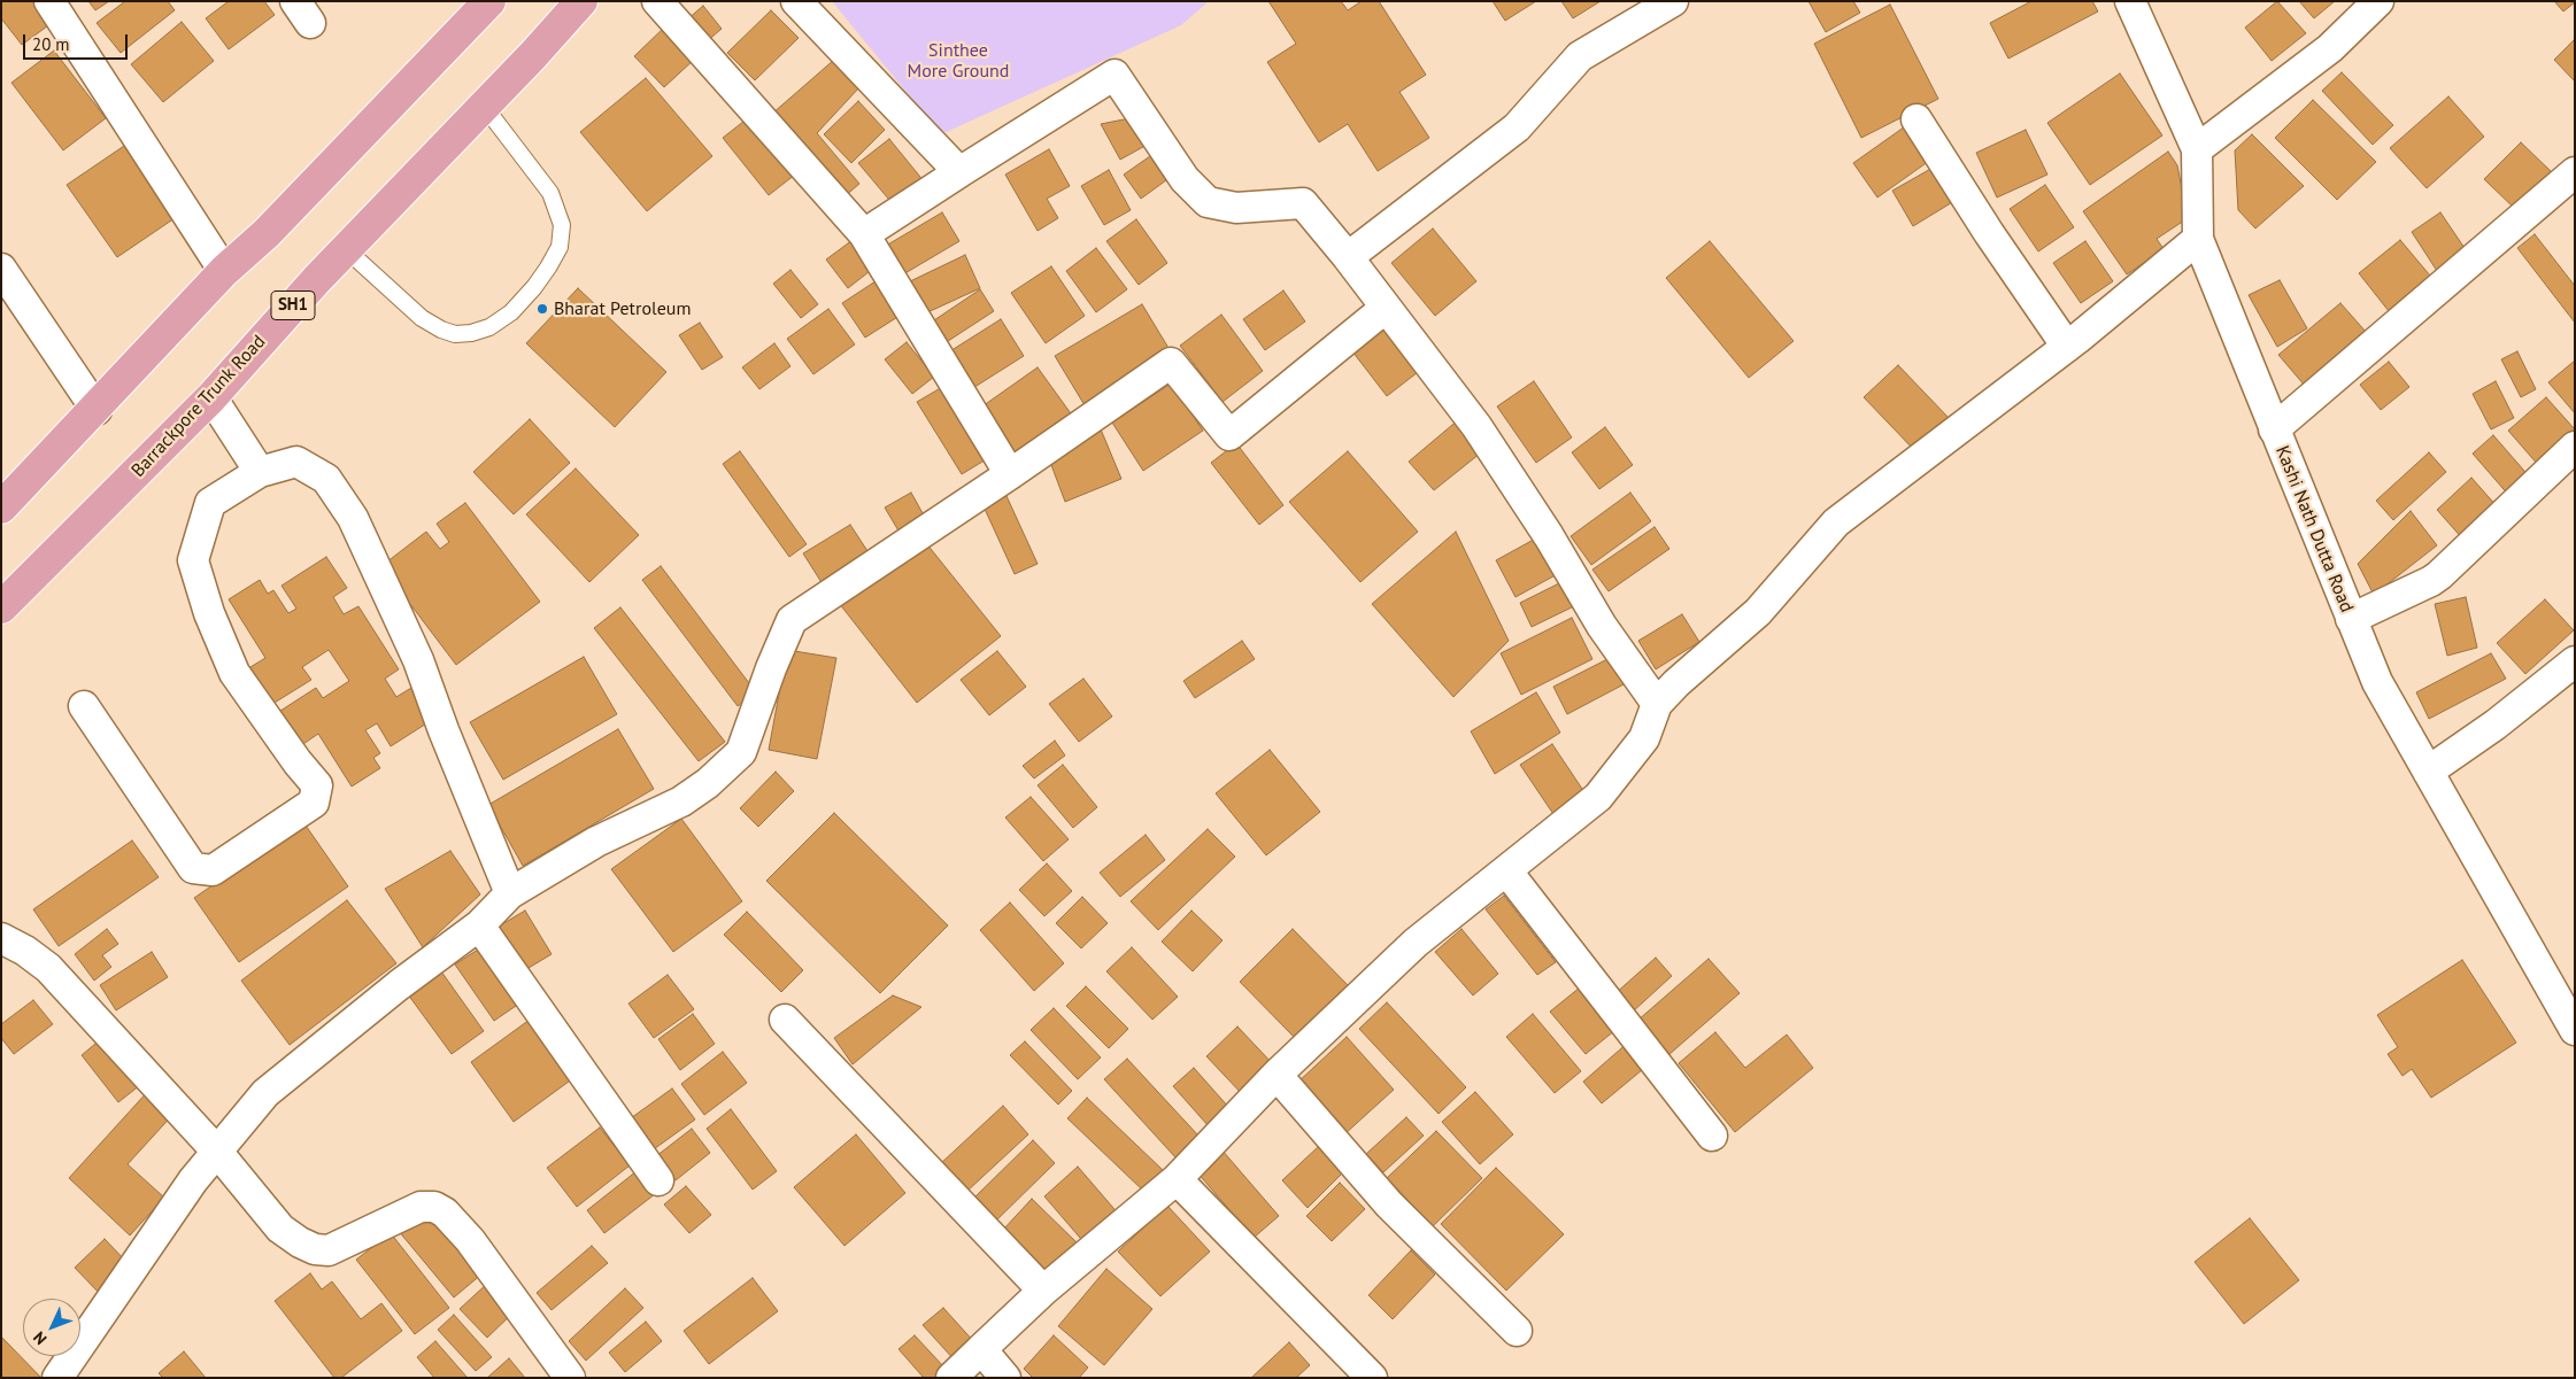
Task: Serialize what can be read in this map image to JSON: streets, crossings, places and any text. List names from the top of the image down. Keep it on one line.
{"streets":{"main road":["SH1","Barrackpore Trunk Road"],"street":["Kashi Nath Dutta Road"]},"parks":["Sinthee More Ground"],"places":["Bharat Petroleum"],"scale_bar":"20 m","north":"bottom left"}
